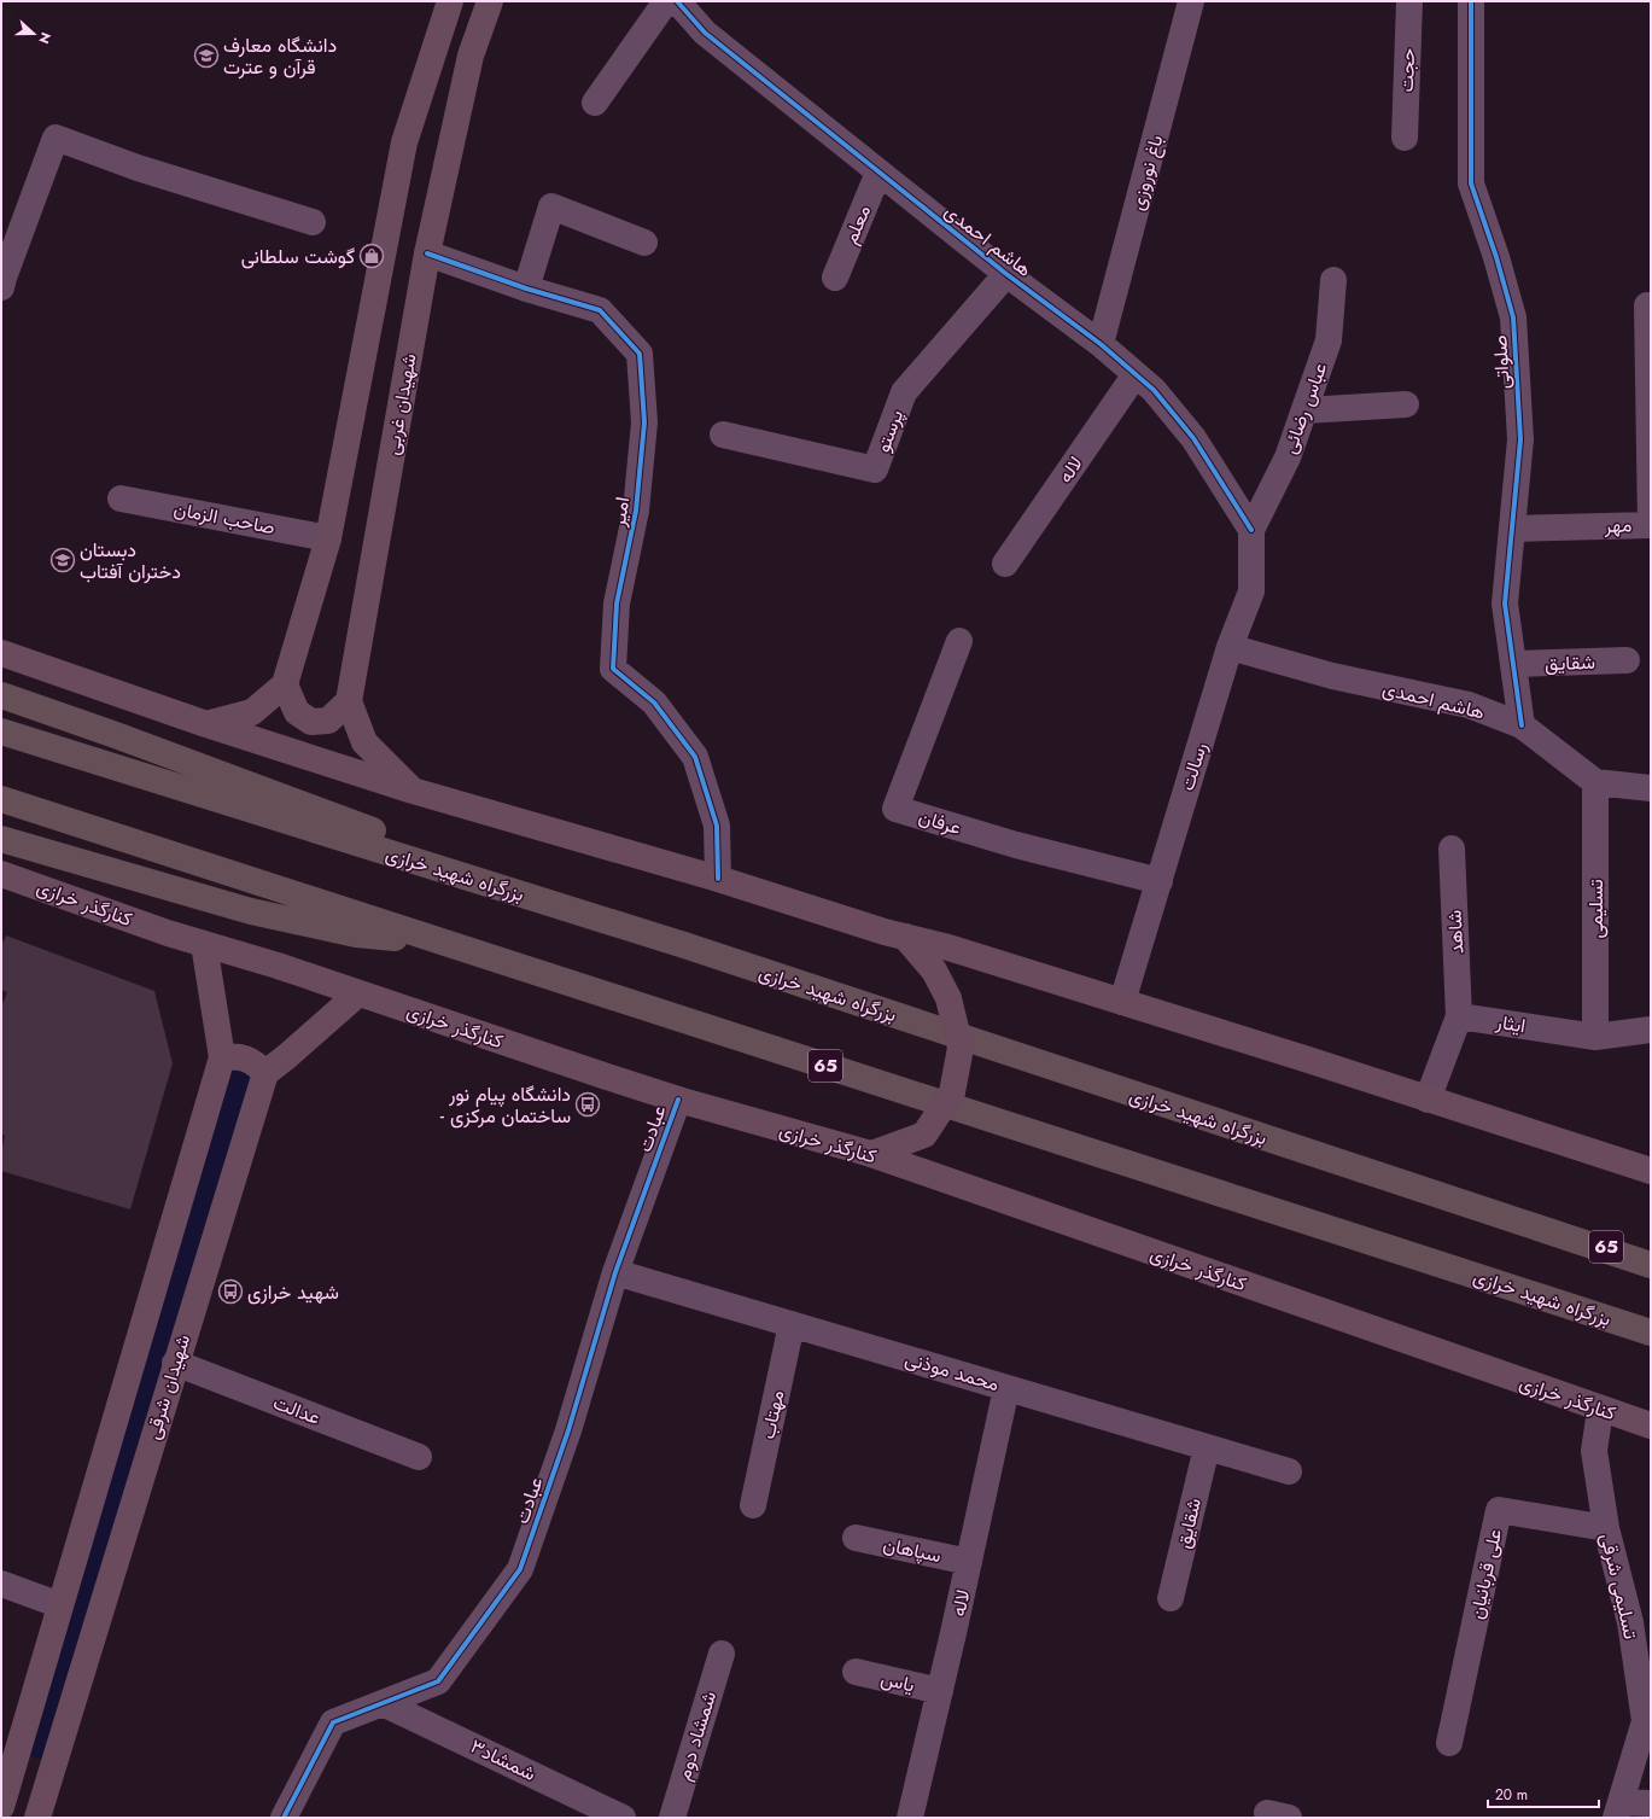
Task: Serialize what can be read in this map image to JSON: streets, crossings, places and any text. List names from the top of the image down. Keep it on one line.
{"streets":{"highway":["بزرگراه شهید خرازی","65"],"main road":["شهیدان غربی","کنارگذر خرازی","شهیدان شرقی"],"street":["حجت","باغ نوروزی","معلم","هاشم احمدی","صلواتی","عباس رضائی","پرستو","لاله","امیر","صاحب الزمان","مهر","شقایق","رسالت","عرفان","تسلیمی","شاهد","ایثار","عبادت","محمد موذنی","عدالت","مهتاب","سپاهان","علی قربانیان","تسلیمی شرقی","یاس","شمشاد دوم","شمشاد۳"]},"crossings":[["باغ نوروزی","هاشم احمدی"],["معلم","هاشم احمدی"],["هاشم احمدی","صلواتی"],["هاشم احمدی","عباس رضائی"],["هاشم احمدی","پرستو"],["هاشم احمدی","لاله"],["هاشم احمدی","رسالت"],["هاشم احمدی","تسلیمی"],["صلواتی","مهر"],["صلواتی","شقایق"],["شهیدان غربی","امیر"],["عباس رضائی","رسالت"],["لاله","محمد موذنی"],["لاله","سپاهان"],["لاله","یاس"],["شقایق","محمد موذنی"],["رسالت","عرفان"],["بزرگراه شهید خرازی","65"],["کنارگذر خرازی","عبادت"],["کنارگذر خرازی","تسلیمی شرقی"],["تسلیمی","ایثار"],["شاهد","ایثار"],["عبادت","محمد موذنی"],["عبادت","شمشاد۳"],["محمد موذنی","مهتاب"],["شهیدان شرقی","عدالت"],["علی قربانیان","تسلیمی شرقی"]],"places":{"school or university":["دانشگاه معارف قرآن و عترت","دبستان دختران آفتاب"],"shop":["گوشت سلطانی"],"bus stop":["دانشگاه پیام نور - ساختمان مرکزی","شهید خرازی"]},"scale_bar":"20 m","north":"right"}
